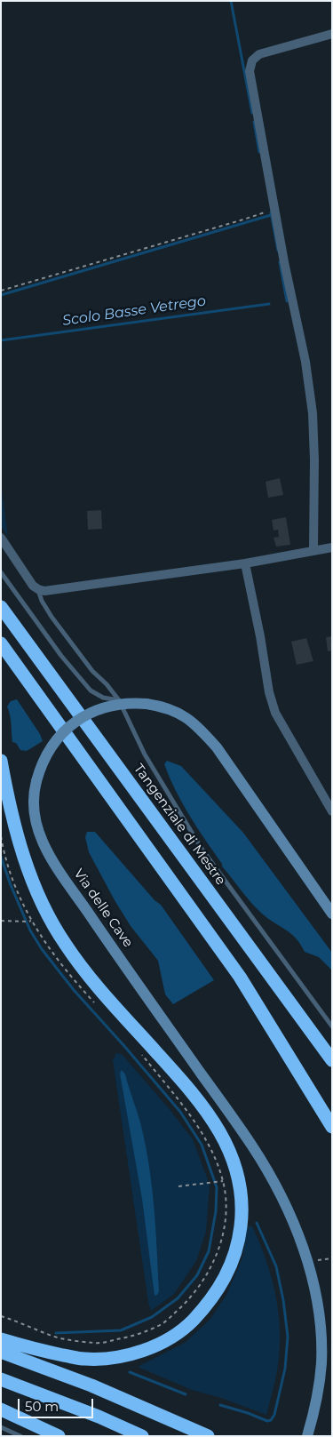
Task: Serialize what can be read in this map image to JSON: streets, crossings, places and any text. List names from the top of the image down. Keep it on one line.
{"streets":{"highway":["Tangenziale di Mestre"],"main road":["Via delle Cave"]},"water":["Scolo Basse Vetrego"],"scale_bar":"50 m"}
